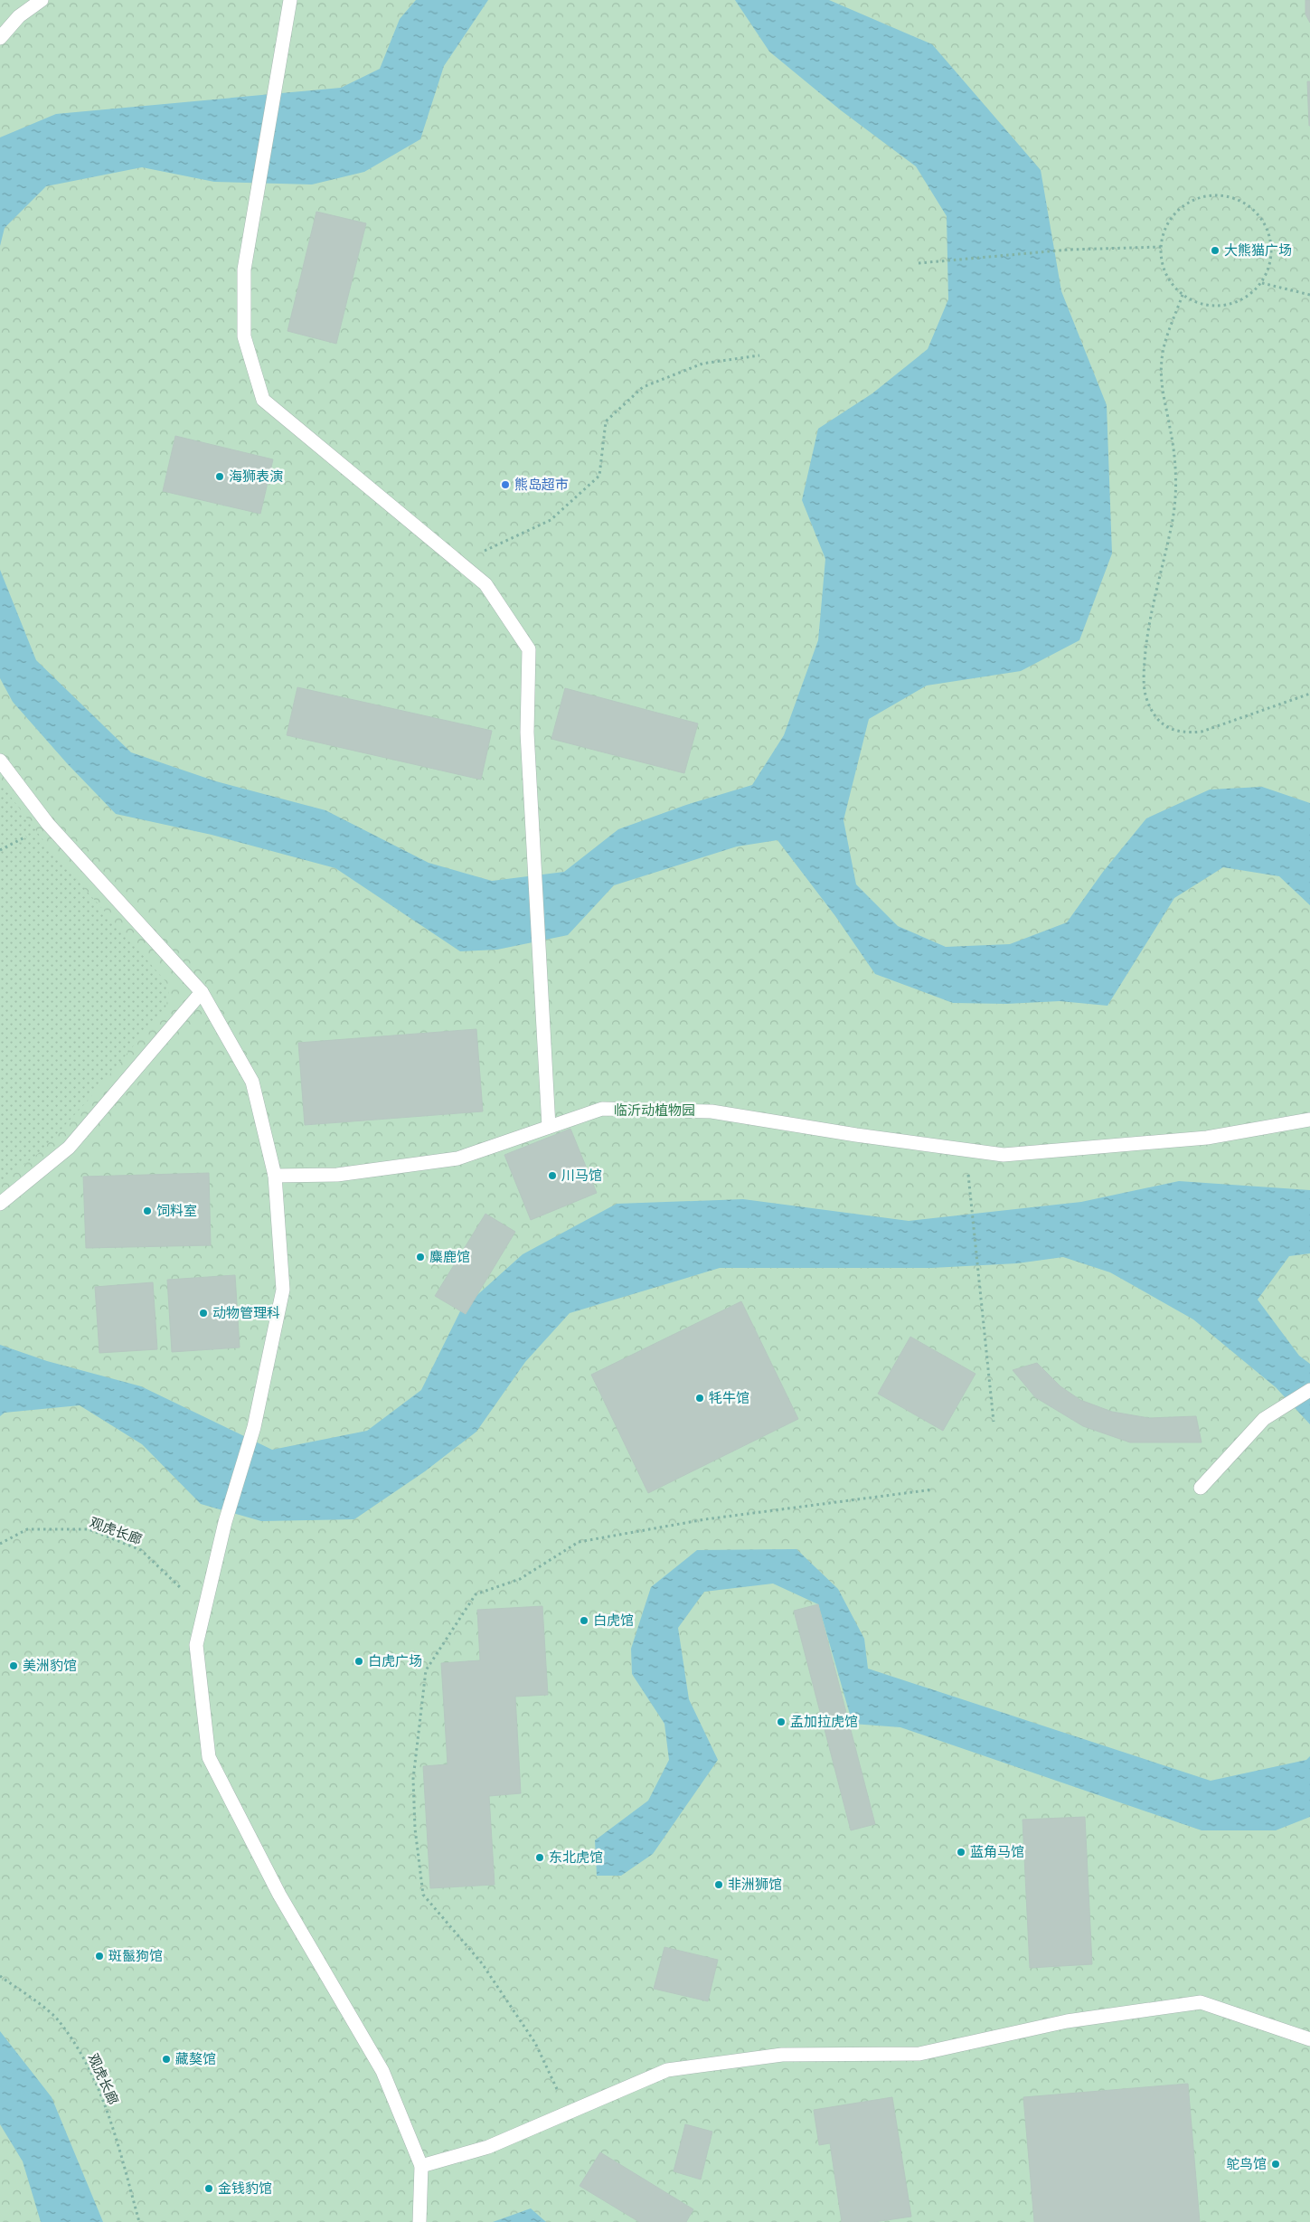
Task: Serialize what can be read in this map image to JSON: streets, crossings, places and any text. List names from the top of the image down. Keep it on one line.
{"streets":{"path":["观虎长廊"]},"parks":["临沂动植物园"],"places":["大熊猫广场","海狮表演","熊岛超市","川马馆","饲料室","麋鹿馆","动物管理科","牦牛馆","白虎馆","白虎广场","美洲豹馆","孟加拉虎馆","蓝角马馆","东北虎馆","非洲狮馆","斑鬣狗馆","藏獒馆","鸵鸟馆","金钱豹馆"]}
